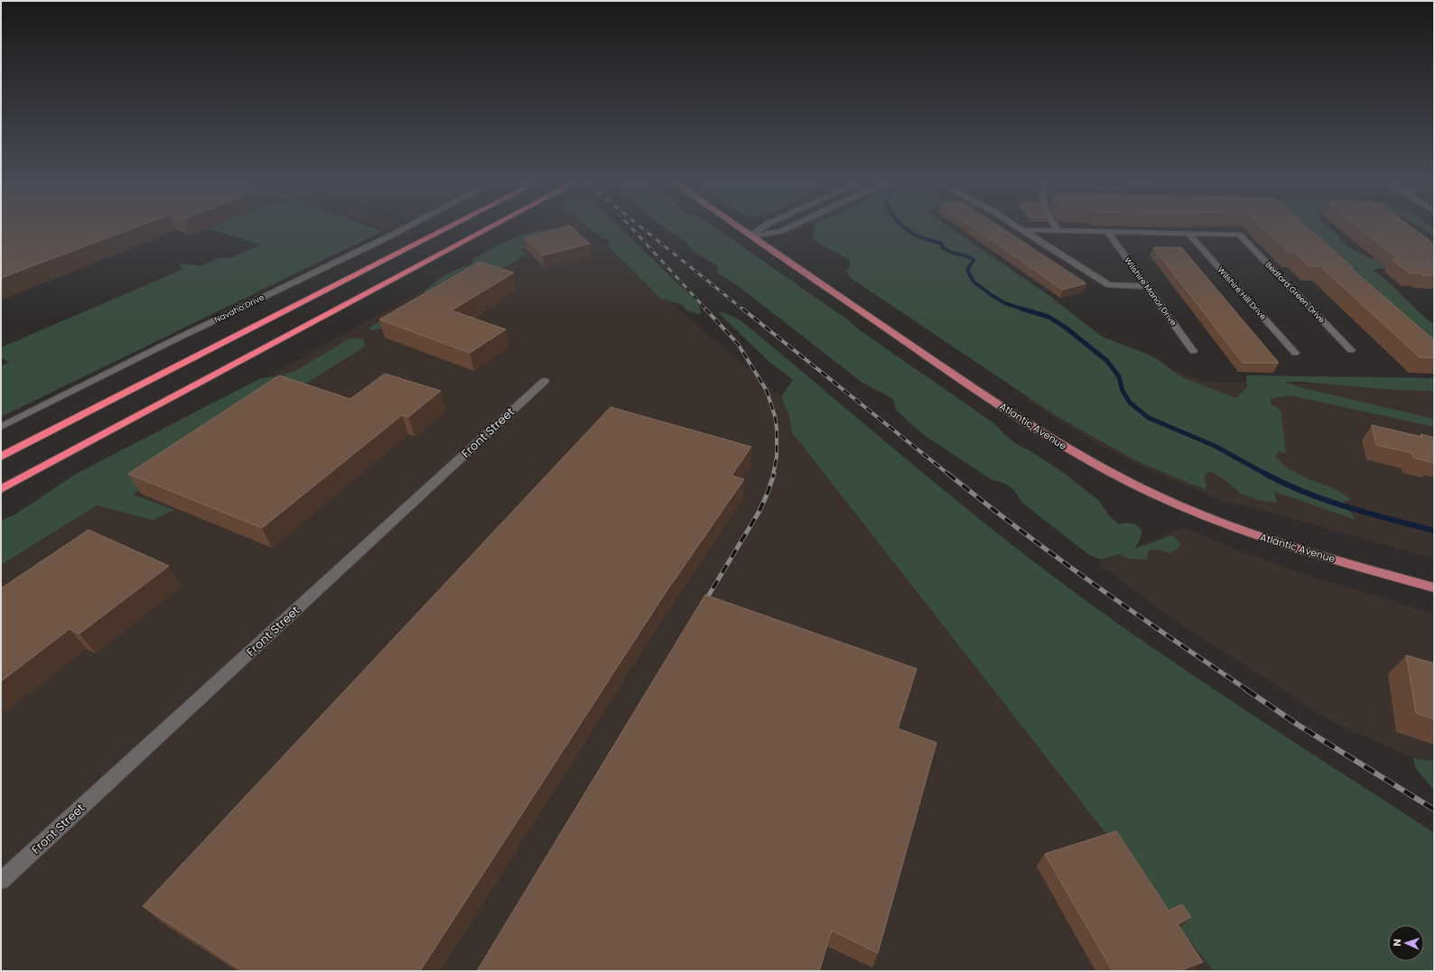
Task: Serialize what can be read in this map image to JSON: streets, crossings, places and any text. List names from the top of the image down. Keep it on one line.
{"streets":{"main road":["Atlantic Avenue"],"street":["Wilshire Manor Drive","Bedford Green Drive","Wilshire Hill Drive","Navaho Drive","Front Street"]},"crossings":[["Bedford Green Drive","Wilshire Hill Drive"]],"north":"left"}
